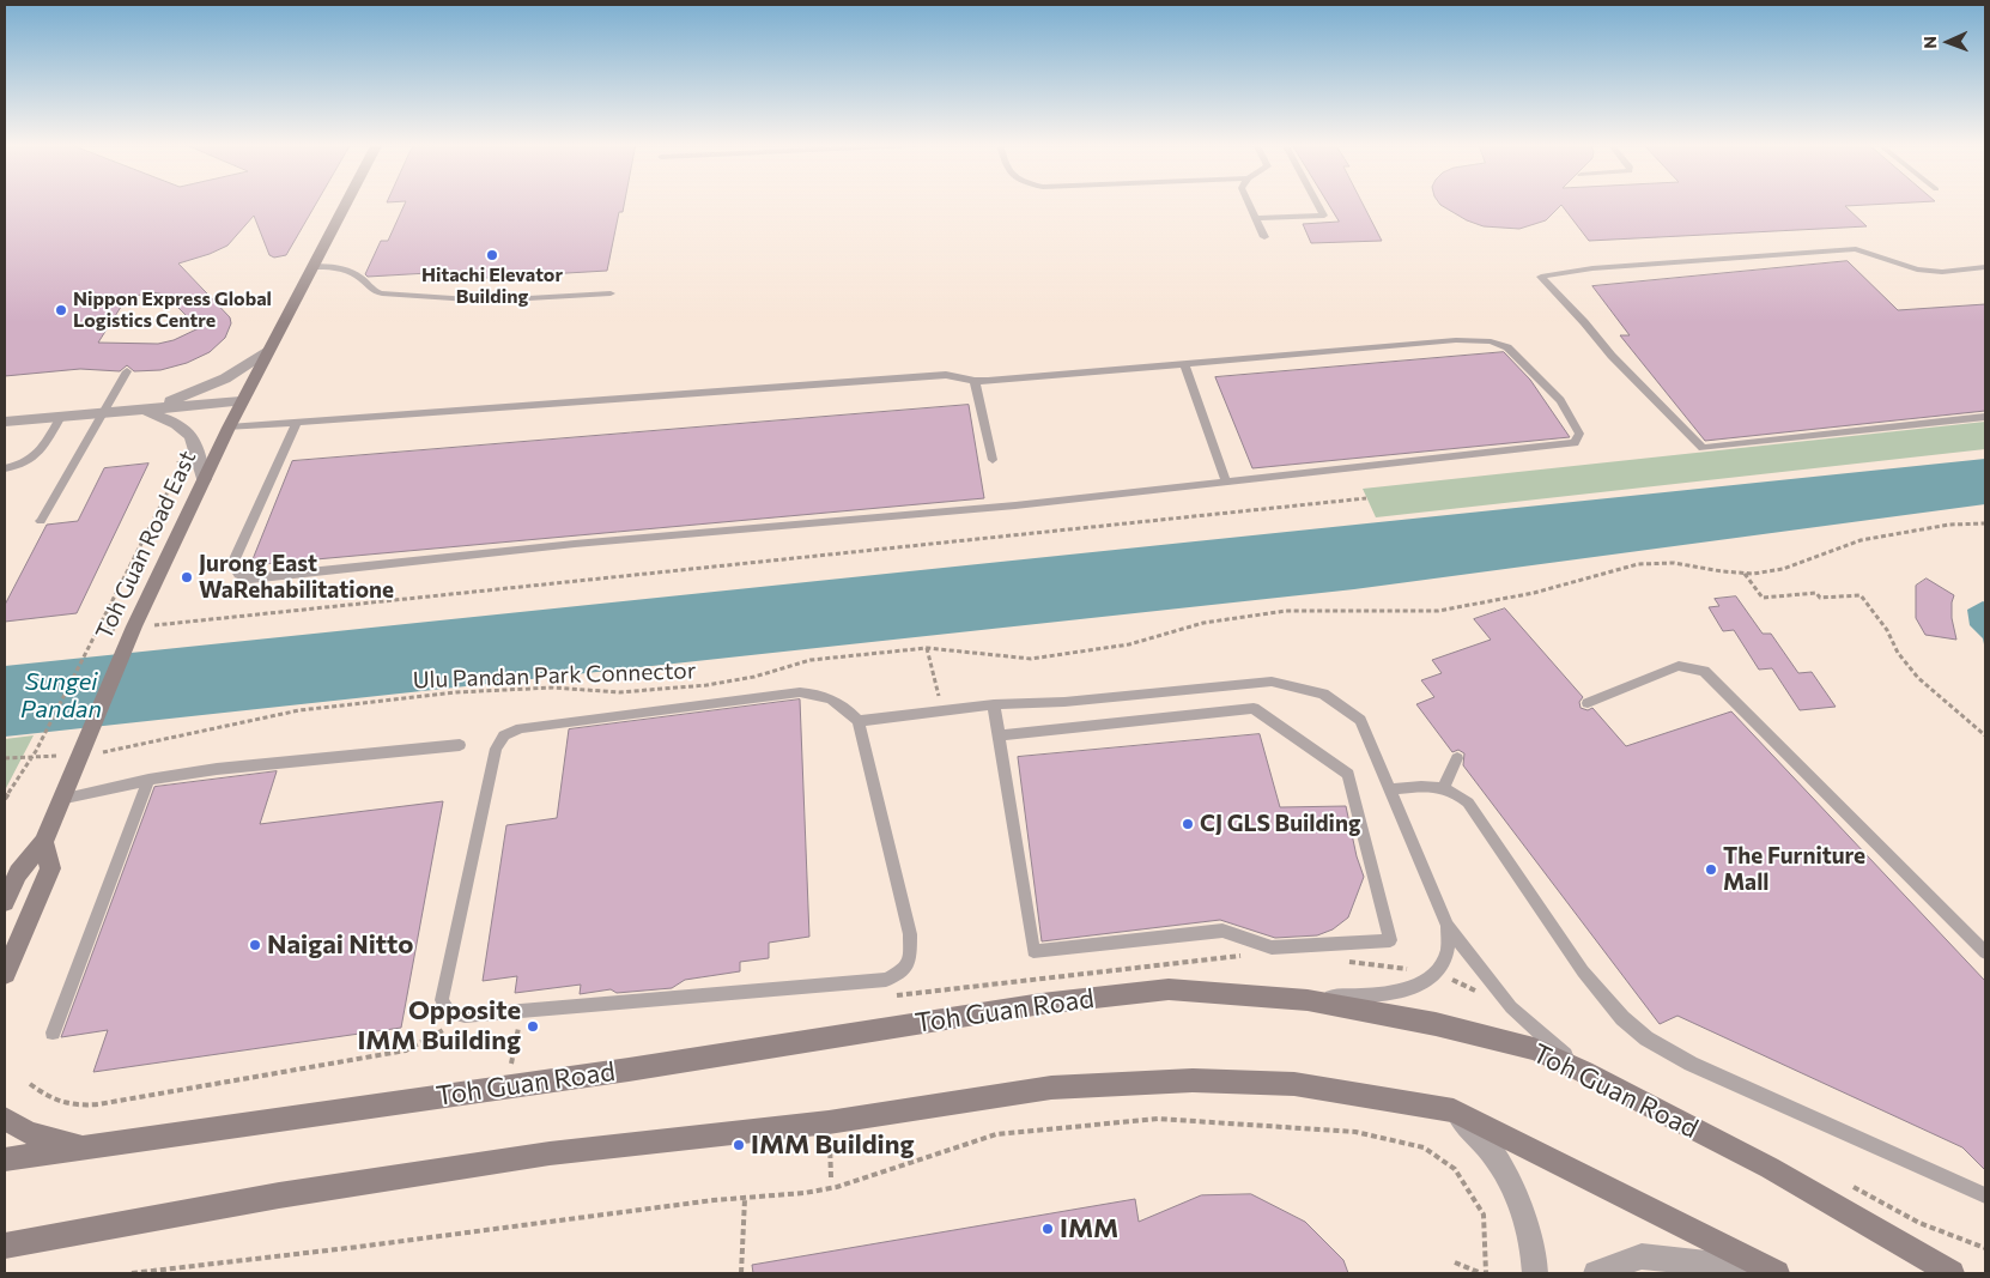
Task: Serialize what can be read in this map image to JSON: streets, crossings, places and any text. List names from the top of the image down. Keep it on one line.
{"streets":{"main road":["Toh Guan Road East","Toh Guan Road"],"path":["Ulu Pandan Park Connector"]},"water":["Sungei Pandan"],"places":["Hitachi Elevator Building","Nippon Express Global Logistics Centre","Jurong East WaRehabilitatione","CJ GLS Building","The Furniture Mall","Naigai Nitto","Opposite IMM Building","IMM Building","IMM"],"north":"left"}
